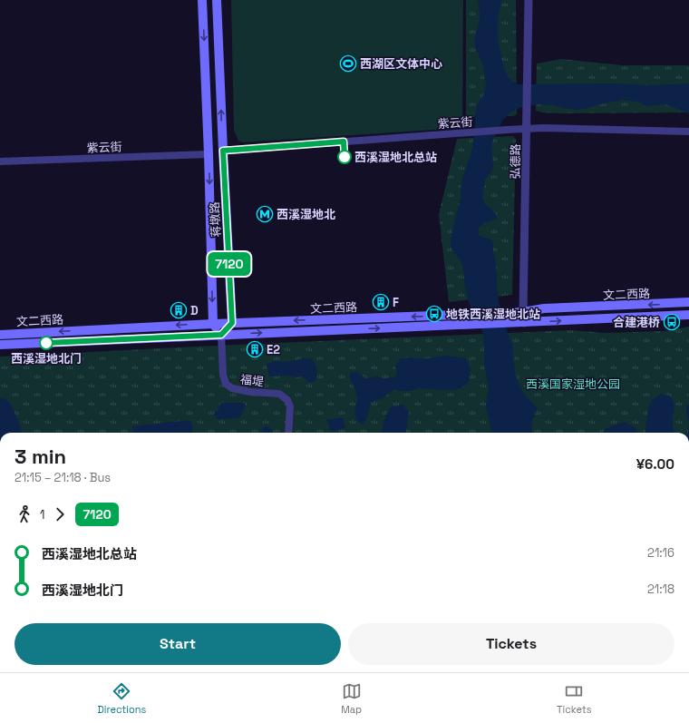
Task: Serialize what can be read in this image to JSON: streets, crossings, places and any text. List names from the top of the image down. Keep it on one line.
{"streets":{"main road":["蒋墩路","文二西路"],"street":["紫云街","弘德路","福堤"]},"crossings":[["紫云街","弘德路"],["紫云街","蒋墩路"],["弘德路","文二西路"],["蒋墩路","文二西路"],["文二西路","福堤"]],"parks":["西溪国家湿地公园"],"places":{"sports":["西湖区文体中心"],"other":["西溪湿地北总站","西溪湿地北门"],"metro station":["西溪湿地北"],"building":["F","D","E2"],"bus stop":["地铁西溪湿地北站","合建港桥"]},"lines":["bus line 7120"],"page":{"on_map":"7120","heading":["3 min","21:15 – 21:18 · Bus","¥6.00"],"legs":["1","7120"],"list":[{"name":"西溪湿地北总站","value":"21:16"},{"name":"西溪湿地北门","value":"21:18"}],"buttons":["Start","Tickets"],"tabs":["Directions","Map","Tickets"]}}
